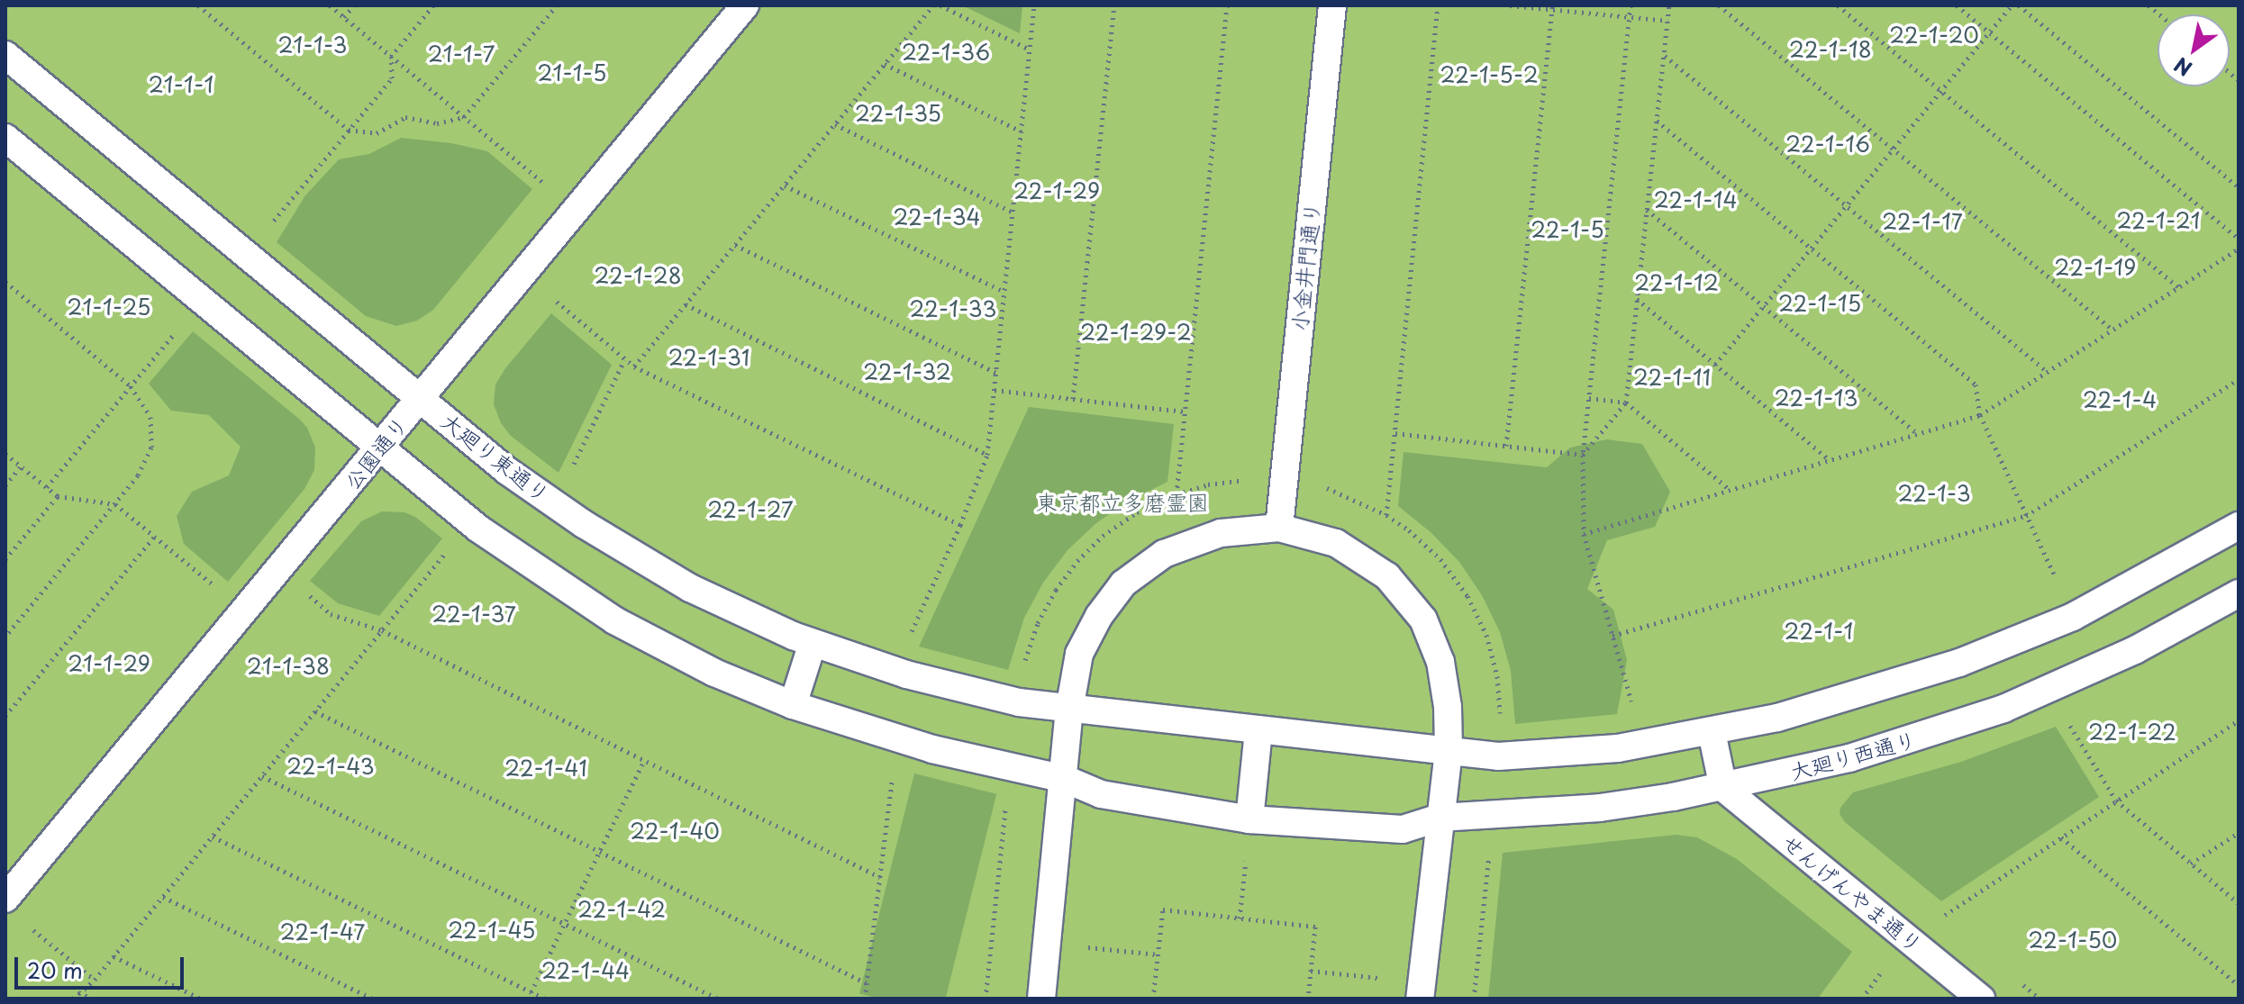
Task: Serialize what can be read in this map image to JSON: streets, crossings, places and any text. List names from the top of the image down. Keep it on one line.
{"streets":{"lane":["小金井門通り","公園通り","大廻り東通り","大廻り西通り","せんげんやま通り"]},"crossings":[["公園通り","大廻り東通り"],["大廻り西通り","せんげんやま通り"]],"parks":["22-1-20","21-1-3","22-1-18","22-1-36","21-1-7","21-1-5","22-1-5-2","21-1-1","22-1-35","22-1-16","22-1-29","22-1-14","22-1-34","22-1-21","22-1-17","22-1-5","22-1-19","22-1-28","22-1-12","22-1-15","21-1-25","22-1-33","22-1-29-2","22-1-31","22-1-32","22-1-11","22-1-13","22-1-4","22-1-3","東京都立多磨霊園","22-1-27","22-1-37","22-1-1","21-1-29","21-1-38","22-1-22","22-1-43","22-1-41","22-1-40","22-1-42","22-1-45","22-1-47","22-1-50","22-1-44"],"scale_bar":"20 m","north":"bottom left"}
